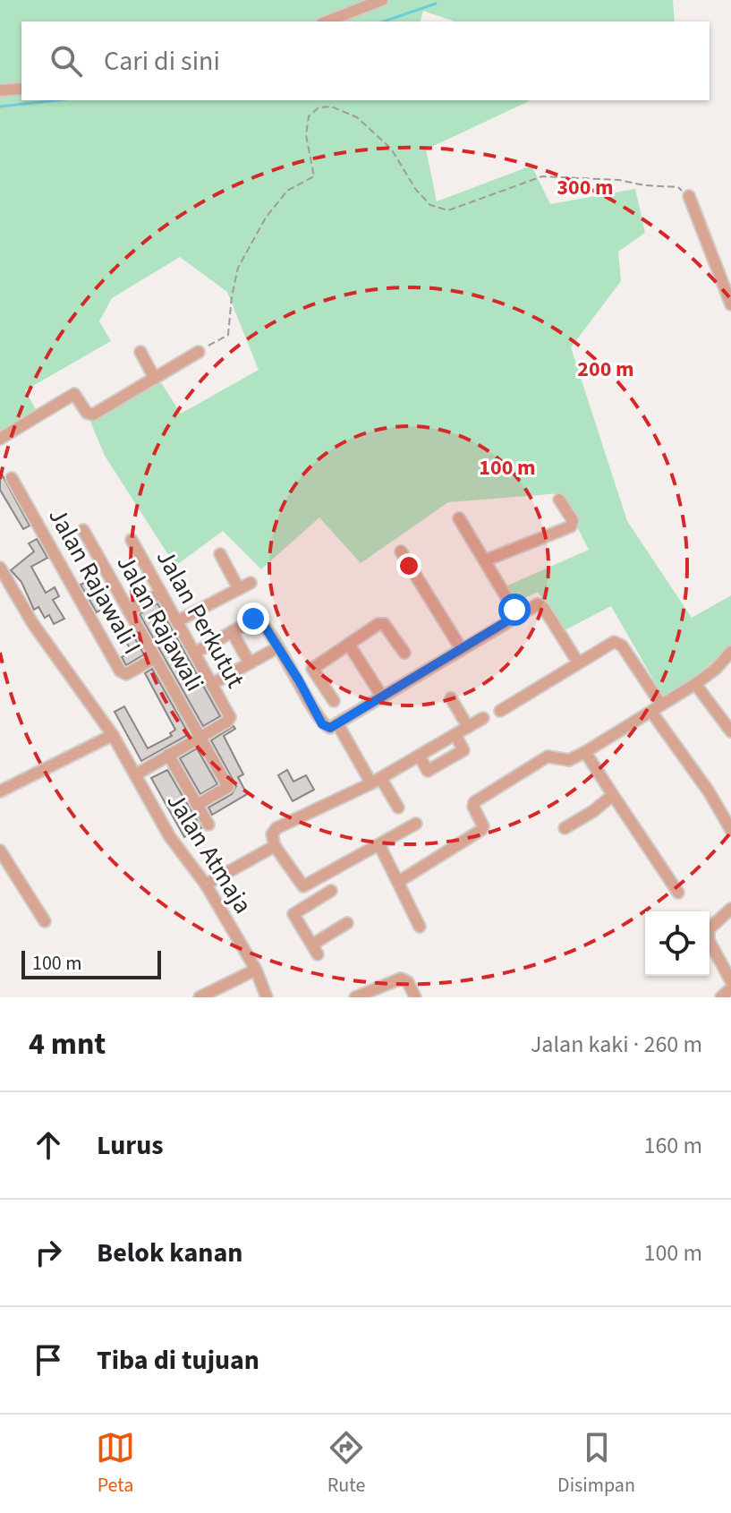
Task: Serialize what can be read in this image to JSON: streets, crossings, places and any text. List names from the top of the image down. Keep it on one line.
{"streets":{"street":["Jalan Rajawali I","Jalan Perkutut","Jalan Rajawali","Jalan Atmaja"]},"crossings":[["Jalan Rajawali I","Jalan Rajawali"],["Jalan Perkutut","Jalan Rajawali"]],"scale_bar":"100 m","page":{"search":"Cari di sini","scale":"100 m","heading":["4 mnt","Jalan kaki · 260 m"],"list":[["Lurus","160 m"],["Belok kanan","100 m"],"Tiba di tujuan"],"nav":["Peta","Rute","Disimpan"]},"rings":["300 m","200 m","100 m"]}
